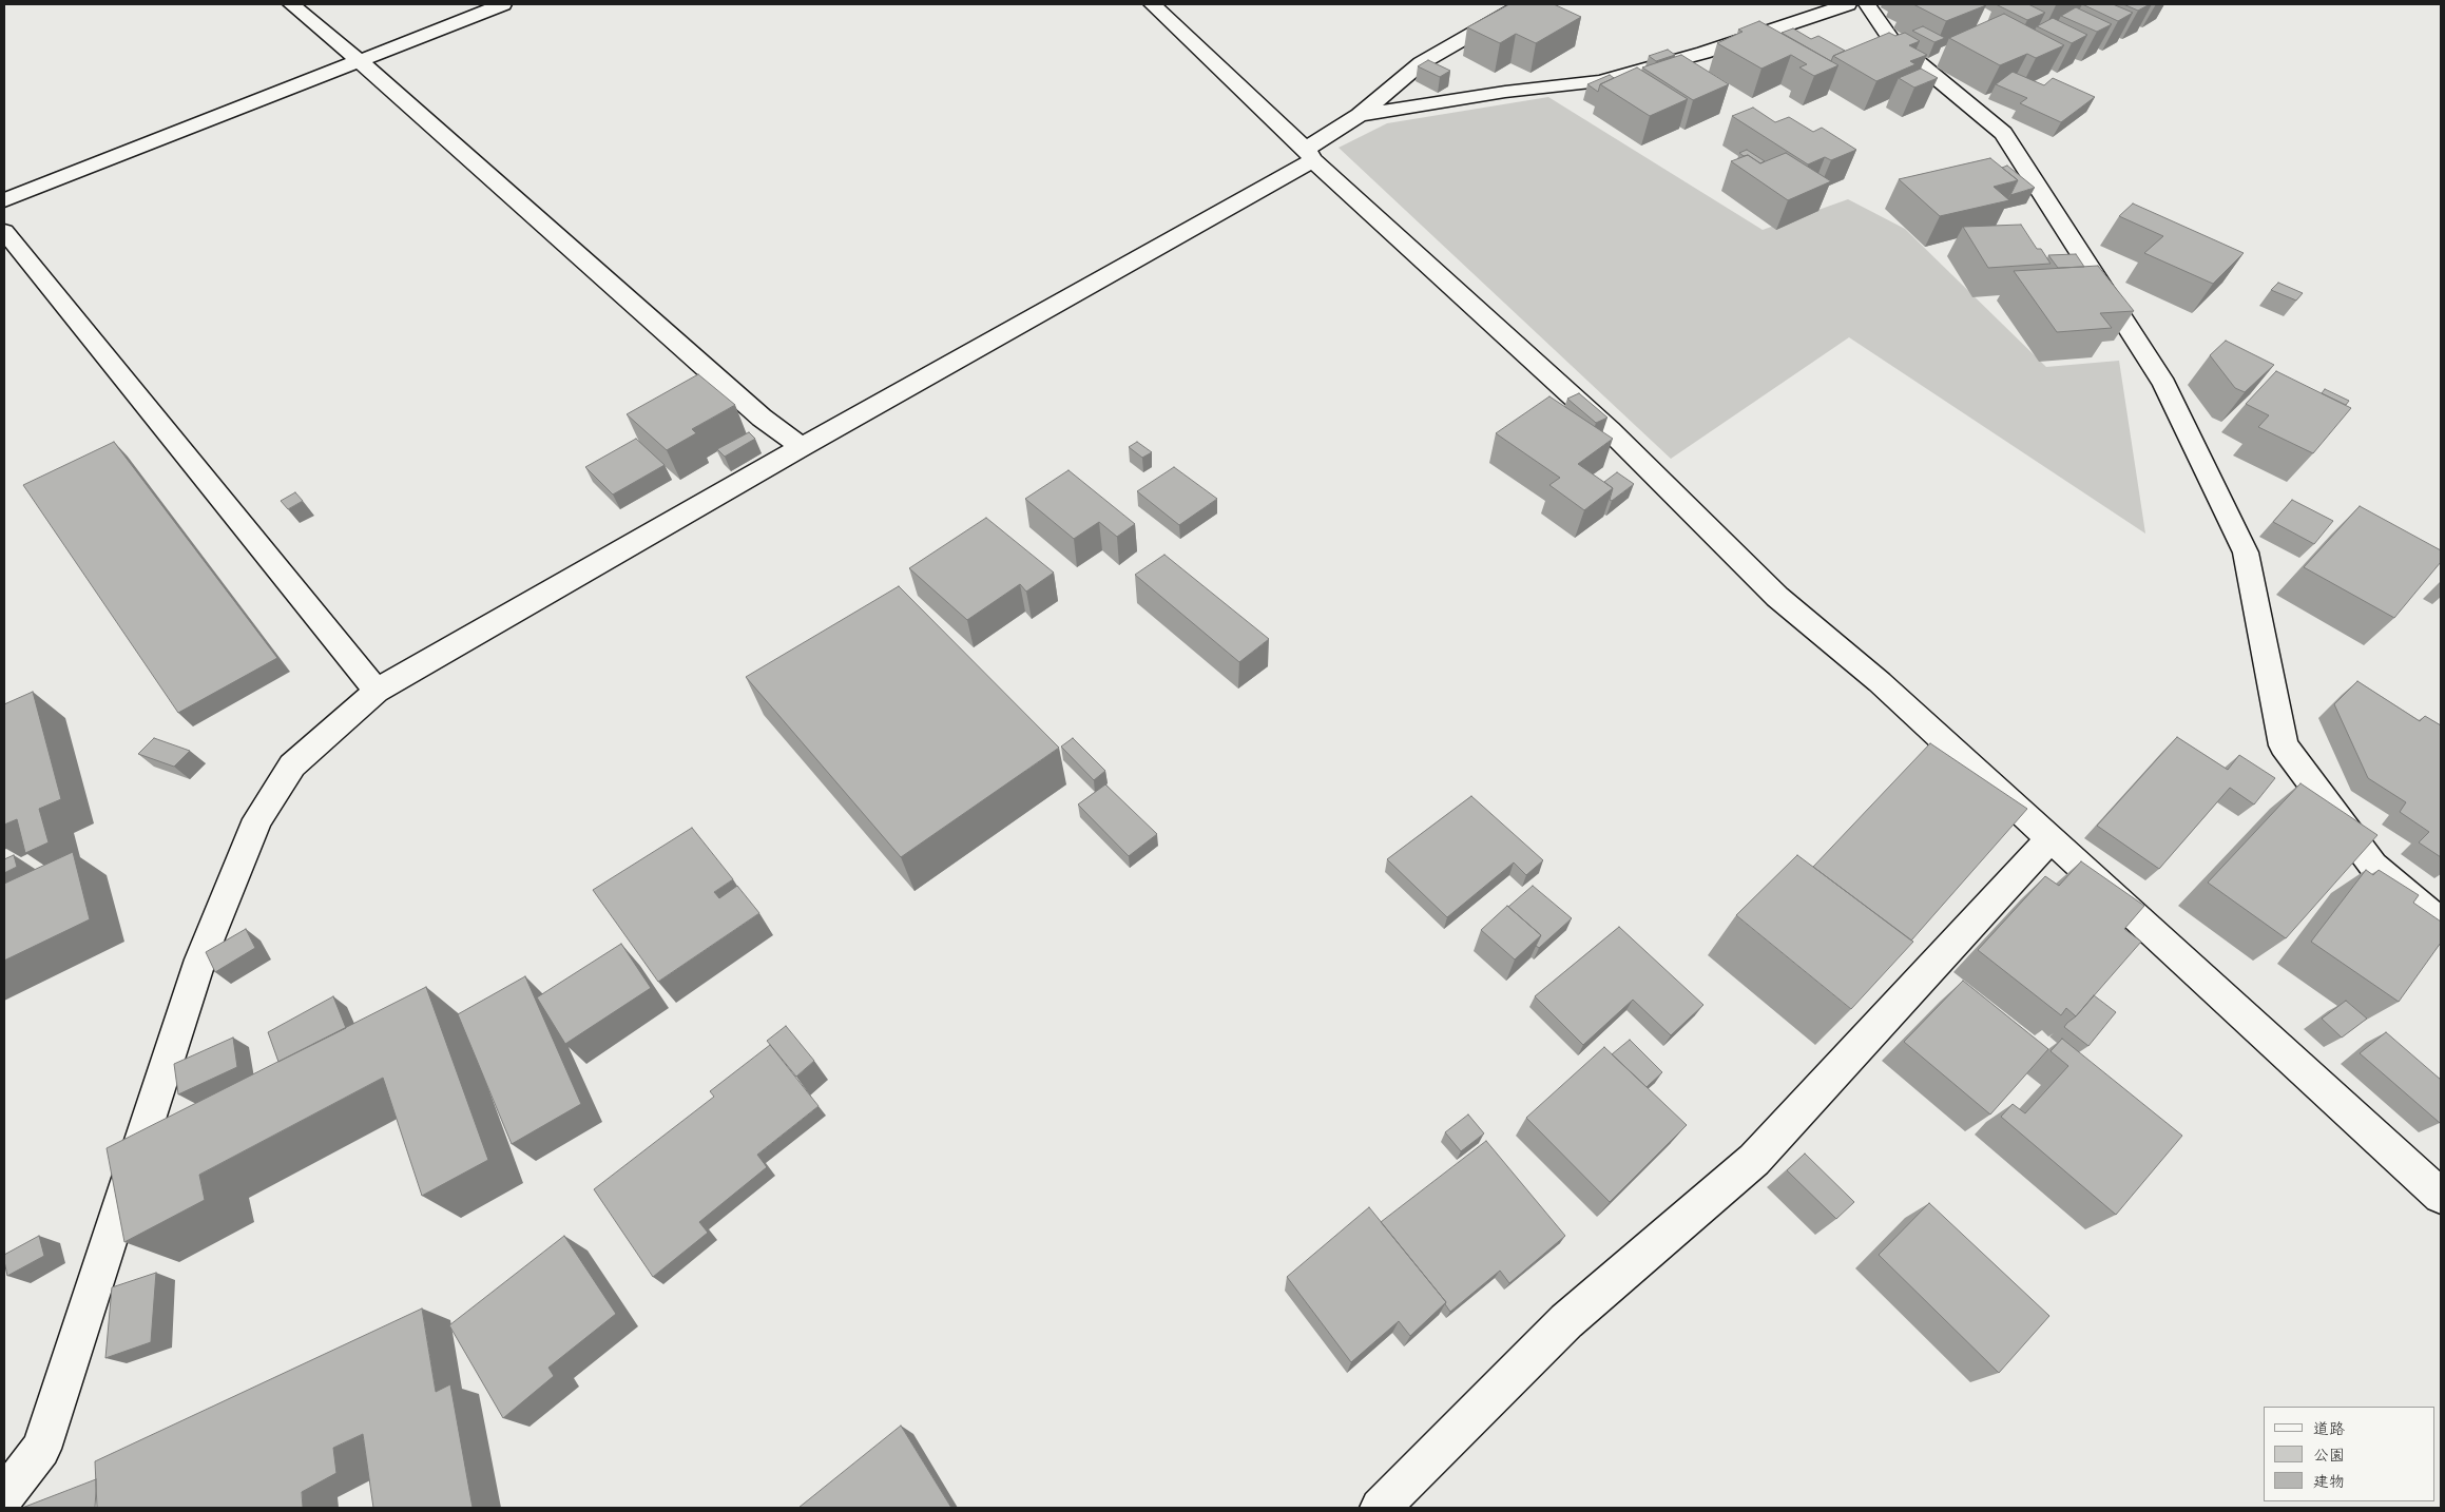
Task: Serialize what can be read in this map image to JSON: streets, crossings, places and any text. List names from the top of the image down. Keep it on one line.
{"legend":["道路","公園","建物"]}
